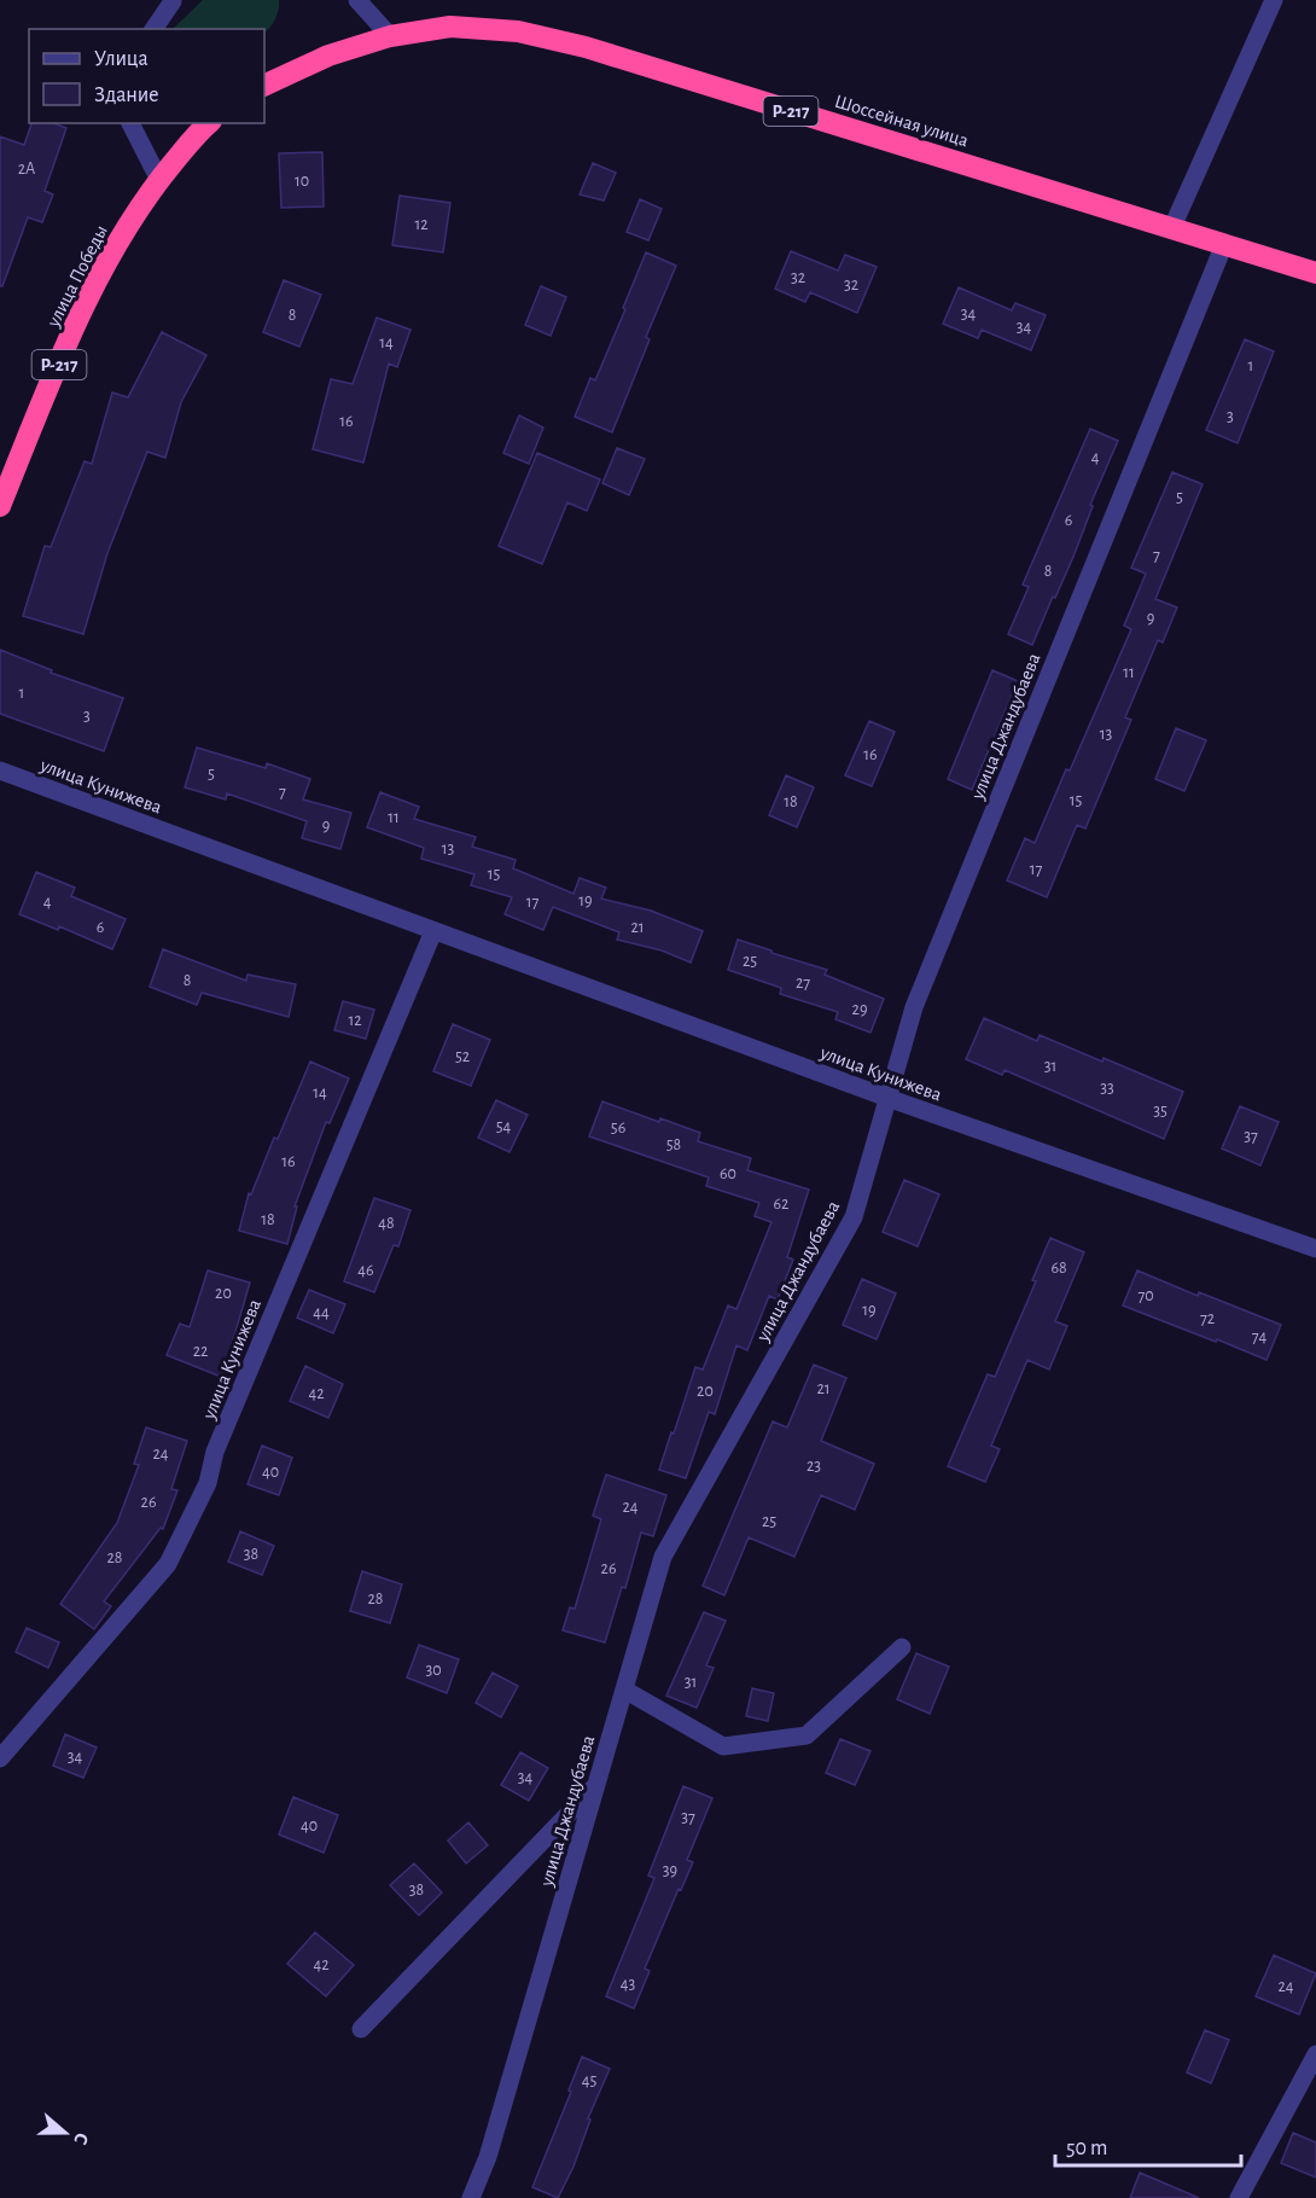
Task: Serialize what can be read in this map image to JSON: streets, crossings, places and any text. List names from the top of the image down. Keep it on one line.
{"streets":{"highway":["Р-217","Шоссейная улица","улица Победы"],"street":["улица Джандубаева","улица Кунижева"]},"crossings":[["Р-217","улица Победы"],["Шоссейная улица","улица Джандубаева"],["улица Джандубаева","улица Кунижева"]],"house_numbers":["2А","10","12","32","32","34","8","34","14","1","3","16","4","5","6","7","8","9","11","1","3","13","16","5","7","15","18","11","9","13","17","15","19","4","17","6","21","25","8","27","29","12","52","31","33","14","35","54","56","37","58","16","60","62","18","48","68","46","20","70","19","44","72","74","22","21","20","42","24","23","40","26","24","25","38","28","26","28","30","31","34","34","37","40","39","38","42","43","24","45"],"legend":["Улица","Здание"],"scale_bar":"50 m","north":"right"}
